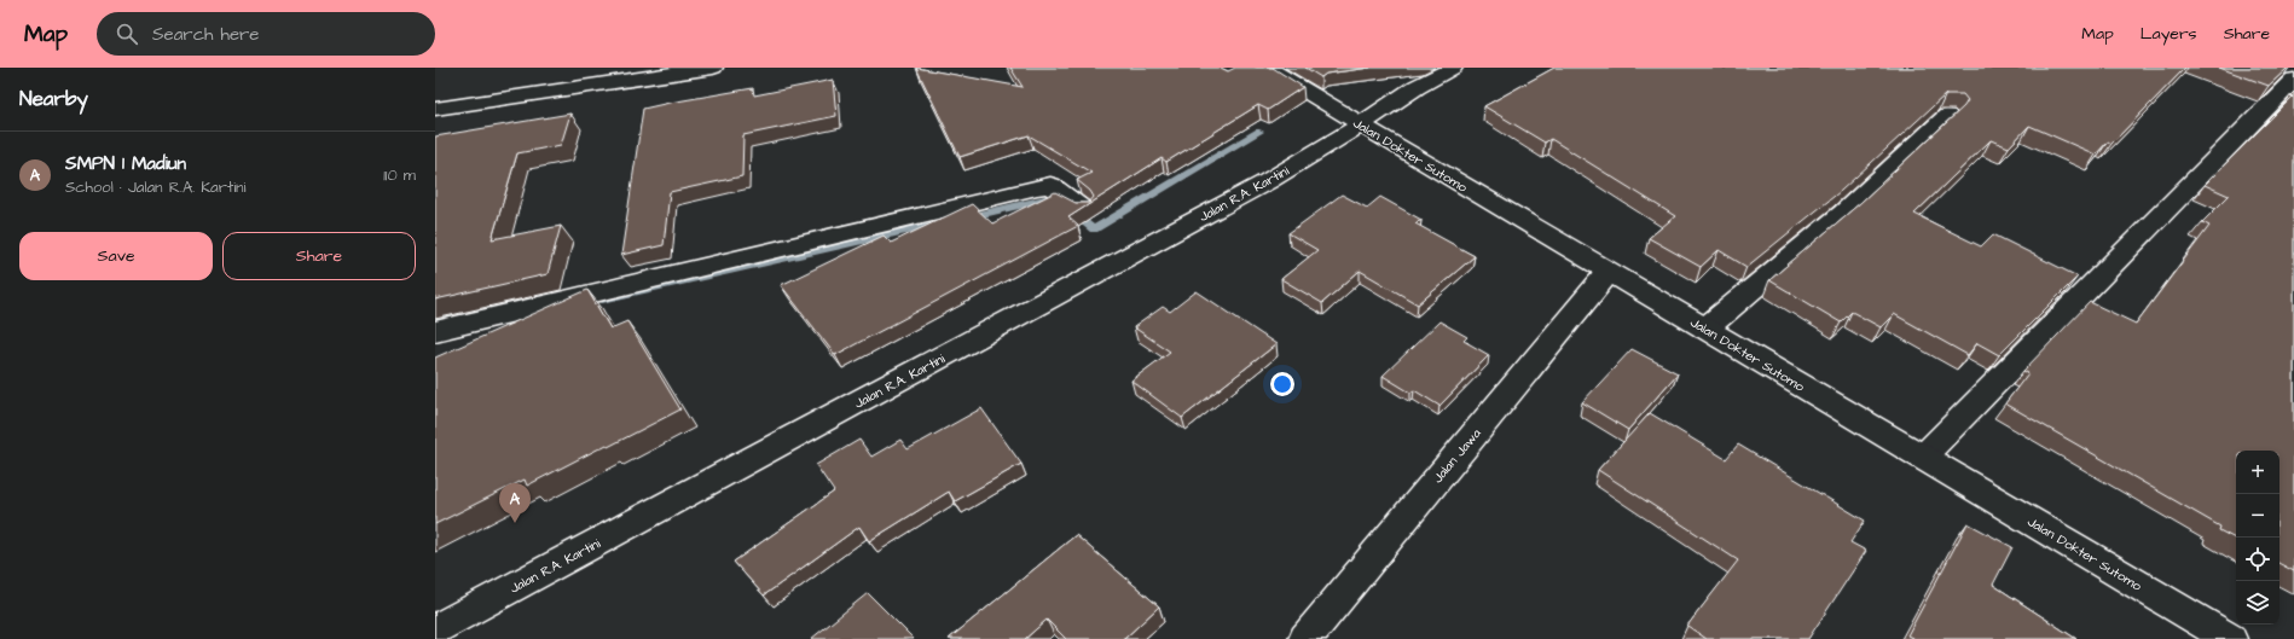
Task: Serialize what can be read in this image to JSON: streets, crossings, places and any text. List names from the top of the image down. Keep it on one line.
{"streets":{"main road":["Jalan Dokter Sutomo","Jalan R.A. Kartini","Jalan Jawa"]},"crossings":[["Jalan Dokter Sutomo","Jalan R.A. Kartini"],["Jalan Dokter Sutomo","Jalan Jawa"]],"page":{"header":"Map","search":"Search here","nav":["Map","Layers","Share"],"heading":"Nearby","list":[{"mark":"A","name":"SMPN 1 Madiun","note":"School · Jalan R.A. Kartini","value":"110 m"}],"buttons":["Save","Share"],"map_buttons":["+","−"],"pins":"A"}}
